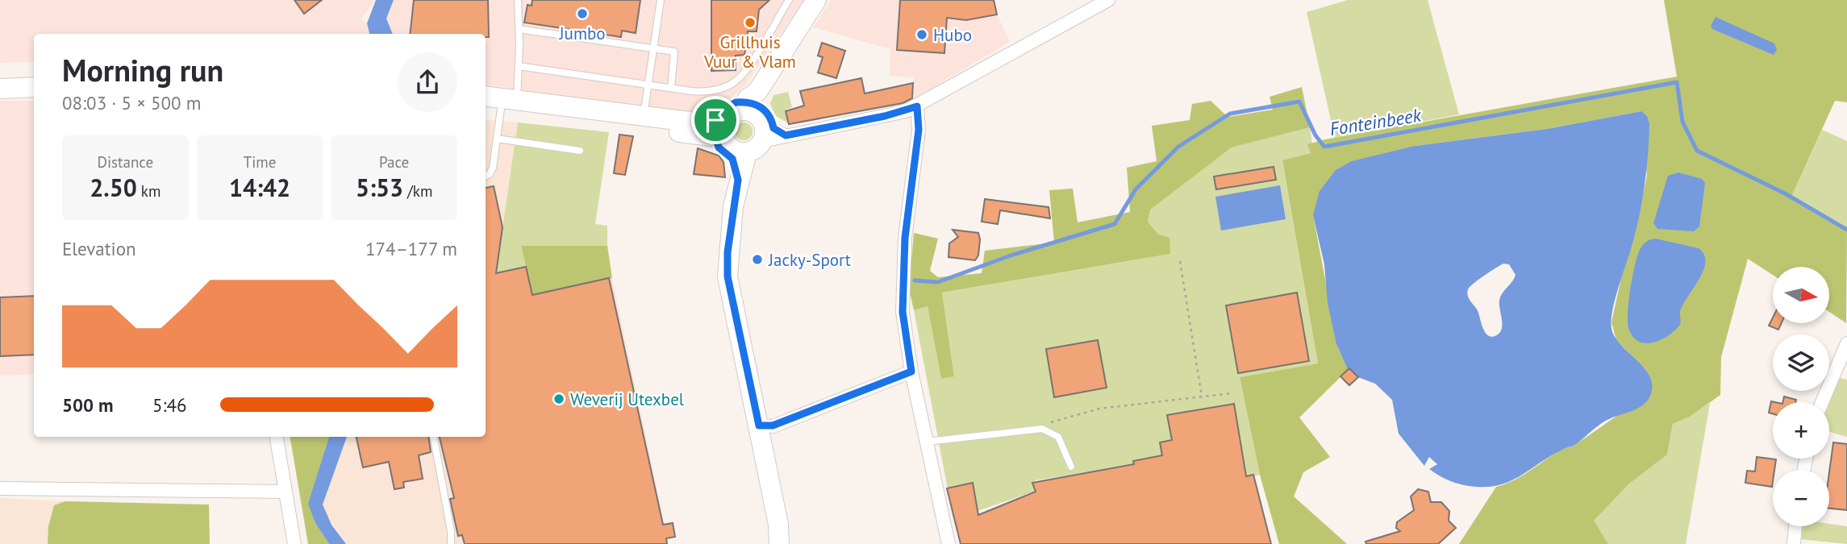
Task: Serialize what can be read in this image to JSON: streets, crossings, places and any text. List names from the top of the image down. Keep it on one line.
{"water":["Fonteinbeek"],"places":["Jumbo","Grillhuis Vuur & Vlam","Hubo","Jacky-Sport","Weverij Utexbel"],"north":"right","page":{"heading":["Morning run","08:03 · 5 × 500 m"],"stats":[["Distance","2.50 km"],["Time","14:42"],["Pace","5:53 /km"]],"chart":["Elevation","174–177 m"],"map_buttons":["+","−"],"list":[{"name":"500 m","note":"5:46"}]}}
